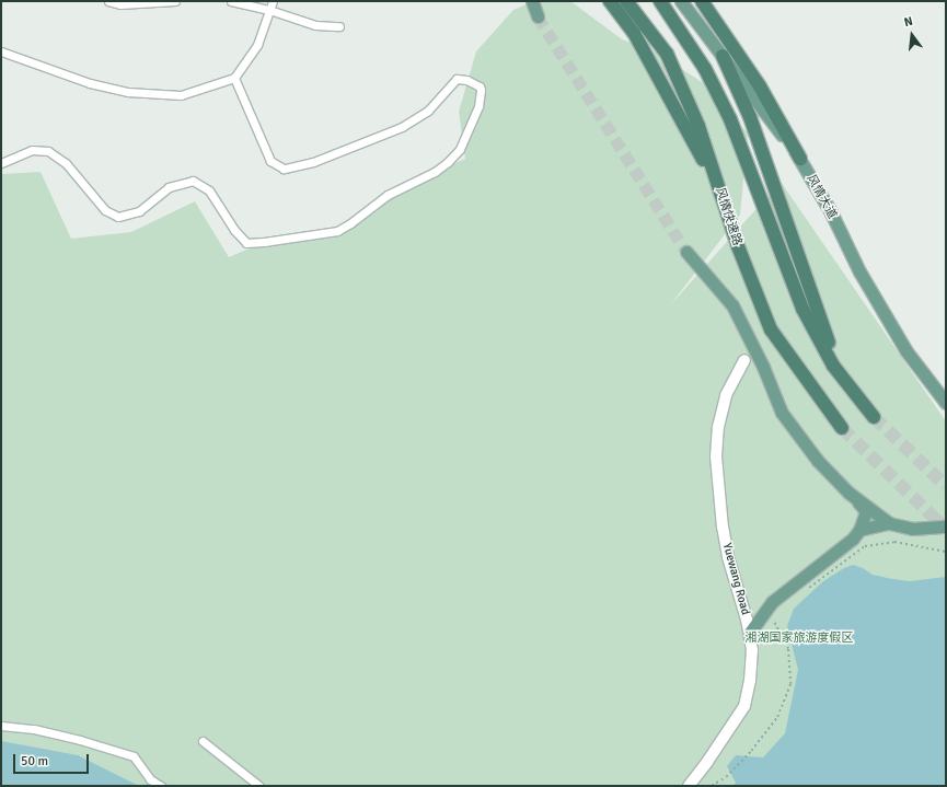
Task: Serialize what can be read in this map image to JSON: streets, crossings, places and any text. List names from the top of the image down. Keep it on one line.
{"streets":{"highway":["风情快速路"],"main road":["风情大道","Yuewang Road"]},"parks":["湘湖国家旅游度假区"],"scale_bar":"50 m","north":"top"}
